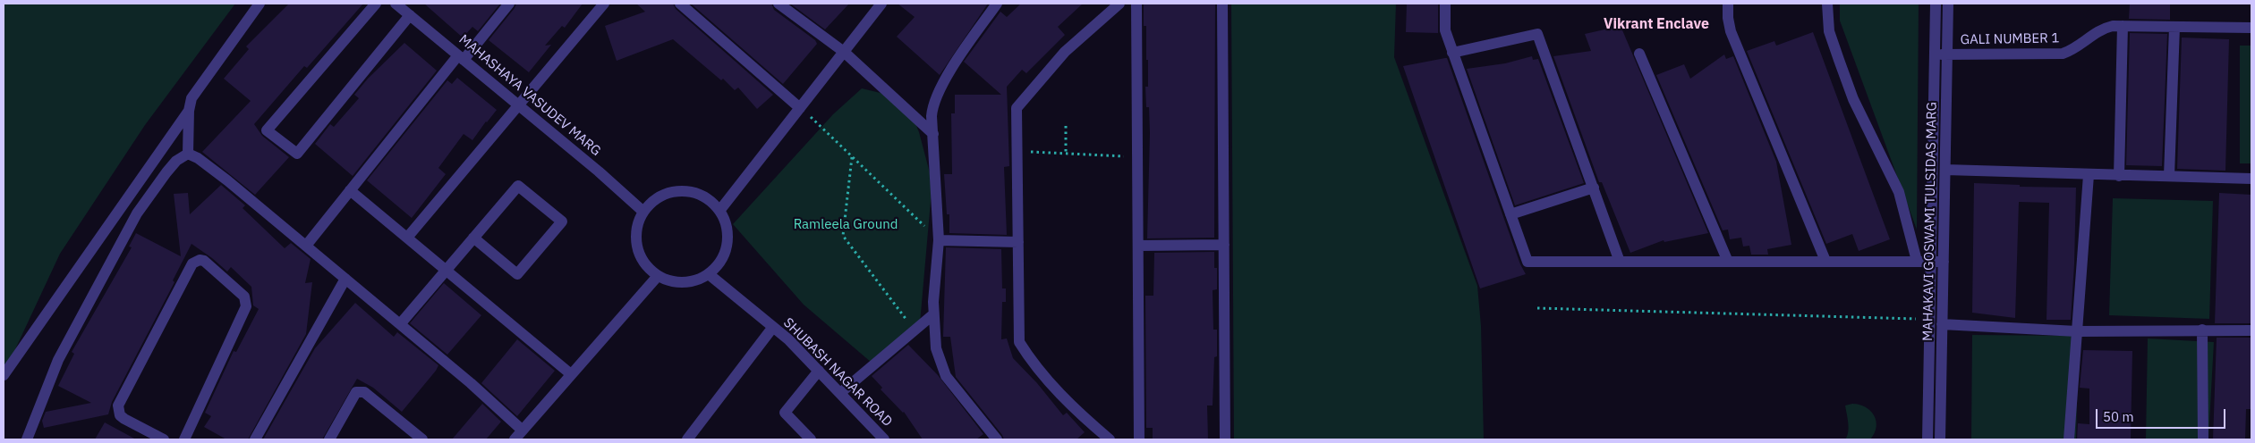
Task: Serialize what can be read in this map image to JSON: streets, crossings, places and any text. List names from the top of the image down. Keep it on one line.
{"streets":{"street":["GALI NUMBER 1","MAHASHAYA VASUDEV MARG","MAHAKAVI GOSWAMI TULSIDAS MARG","SHUBASH NAGAR ROAD"]},"crossings":[["GALI NUMBER 1","MAHAKAVI GOSWAMI TULSIDAS MARG"],["MAHASHAYA VASUDEV MARG","SHUBASH NAGAR ROAD"]],"districts":["Vikrant Enclave"],"parks":["Ramleela Ground"],"scale_bar":"50 m"}
